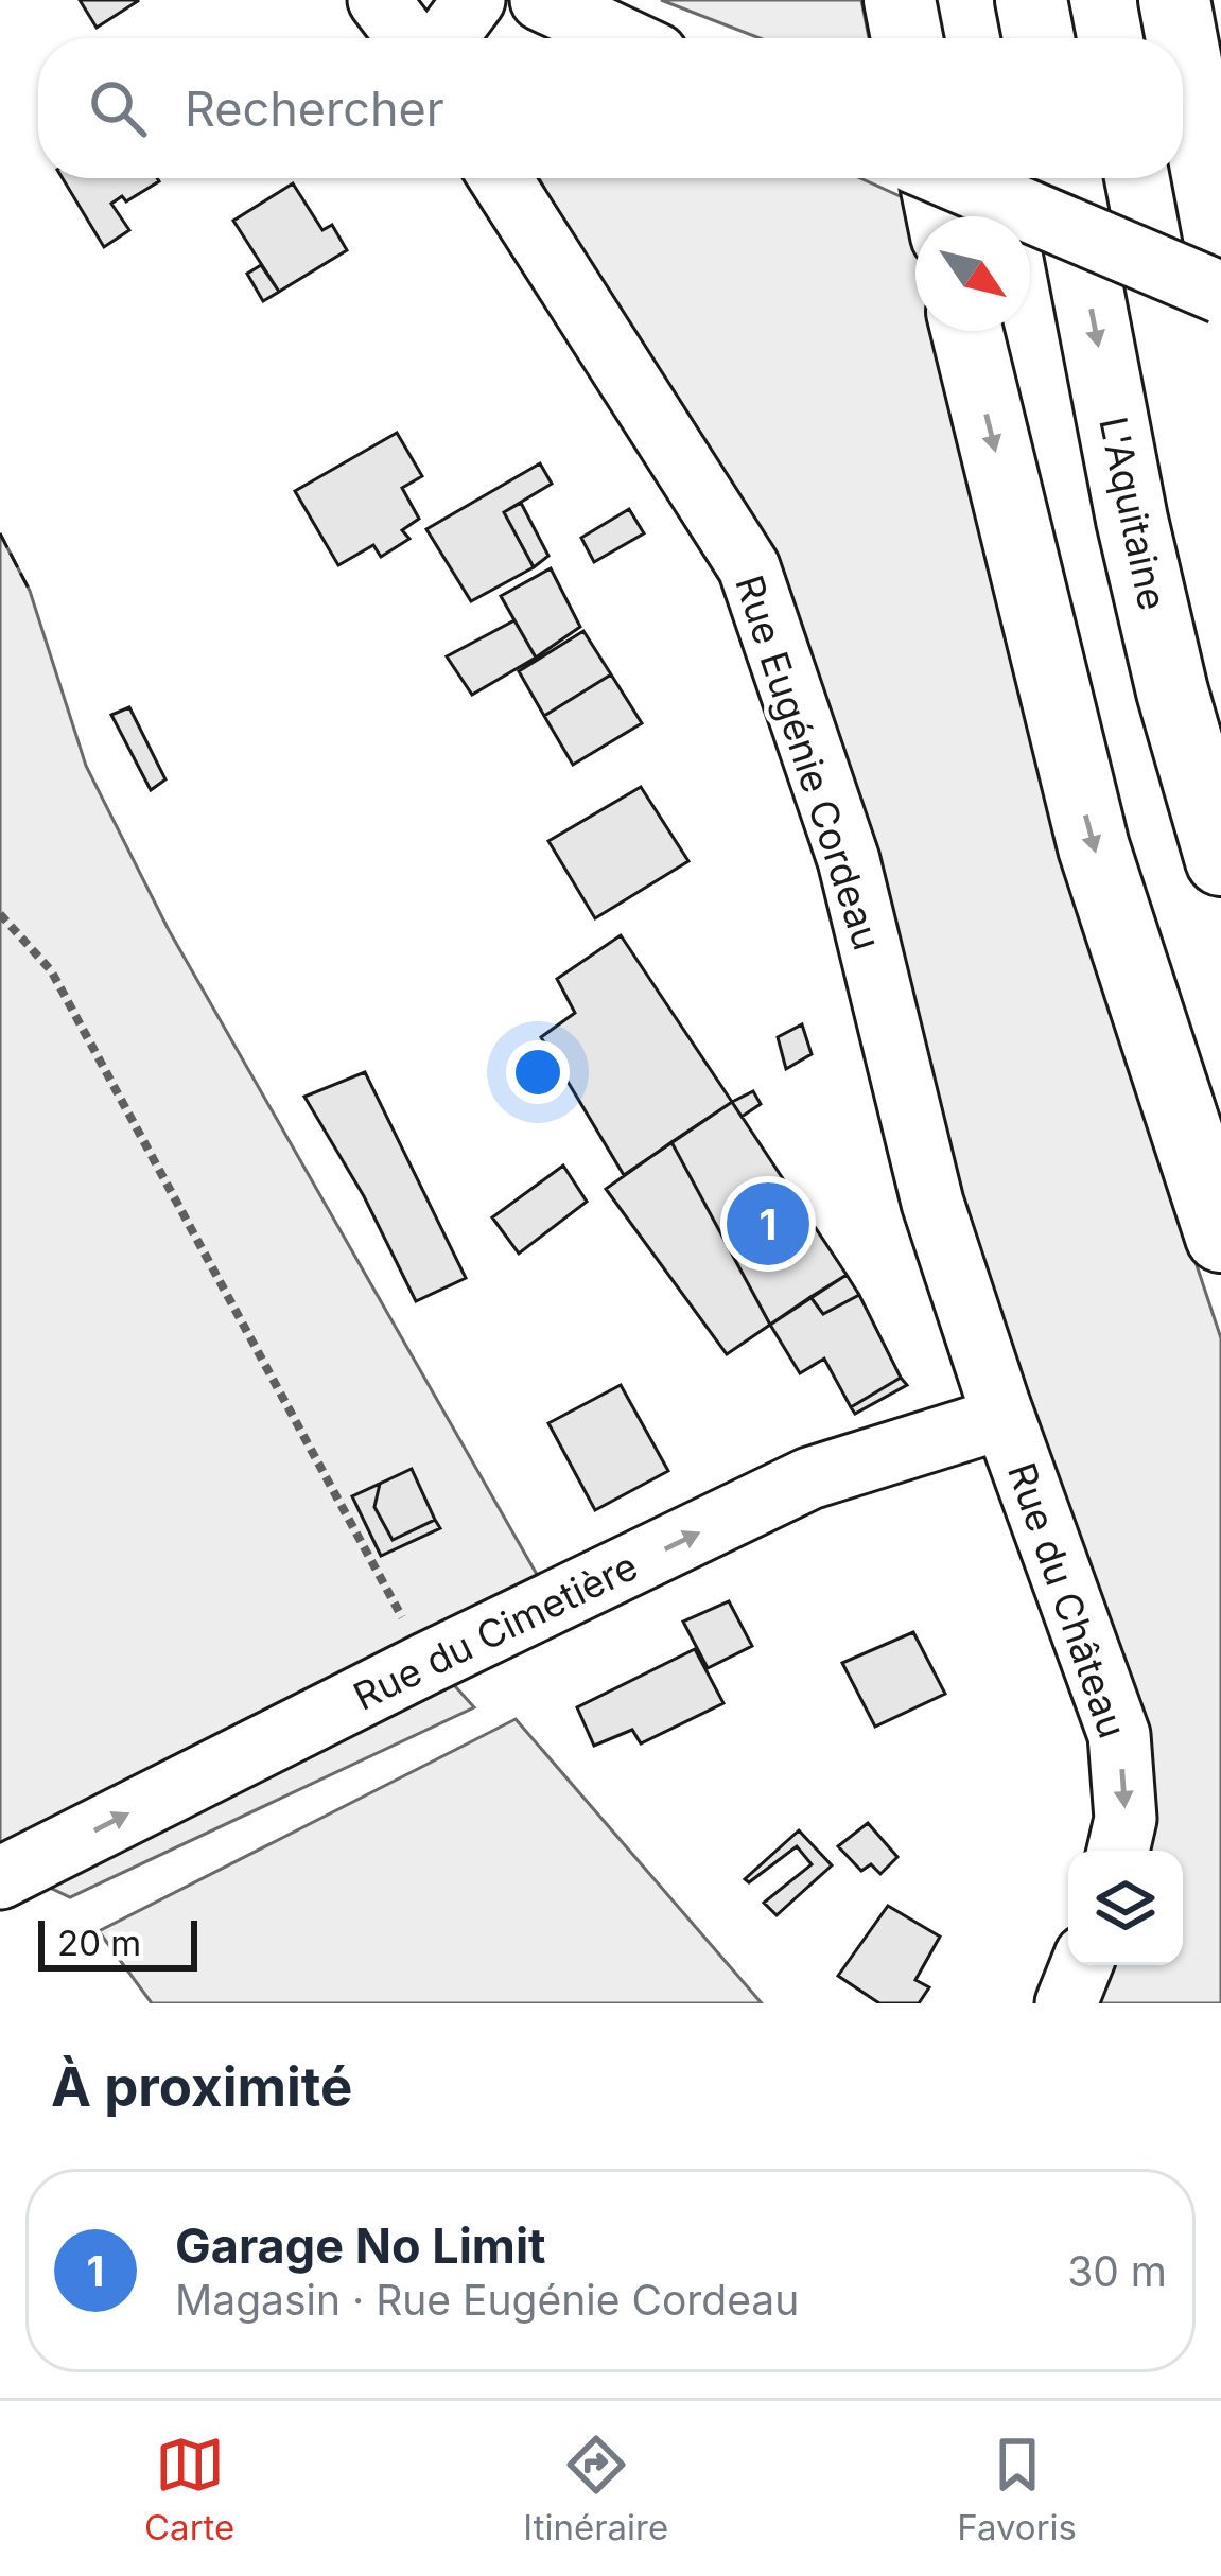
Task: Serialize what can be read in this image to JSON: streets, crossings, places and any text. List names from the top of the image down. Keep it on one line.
{"streets":{"highway":["L'Aquitaine"],"street":["Rue Eugénie Cordeau","Rue du Château","Rue du Cimetière"]},"crossings":[["Rue Eugénie Cordeau","Rue du Château"],["Rue Eugénie Cordeau","Rue du Cimetière"],["Rue du Château","Rue du Cimetière"]],"one_way":["Rue du Château","Rue du Cimetière"],"scale_bar":"20 m","north":"bottom right","page":{"search":"Rechercher","pins":"1","scale":"20 m","heading":"À proximité","list":[{"mark":"1","name":"Garage No Limit","note":"Magasin · Rue Eugénie Cordeau","value":"30 m"}],"nav":["Carte","Itinéraire","Favoris"]}}
